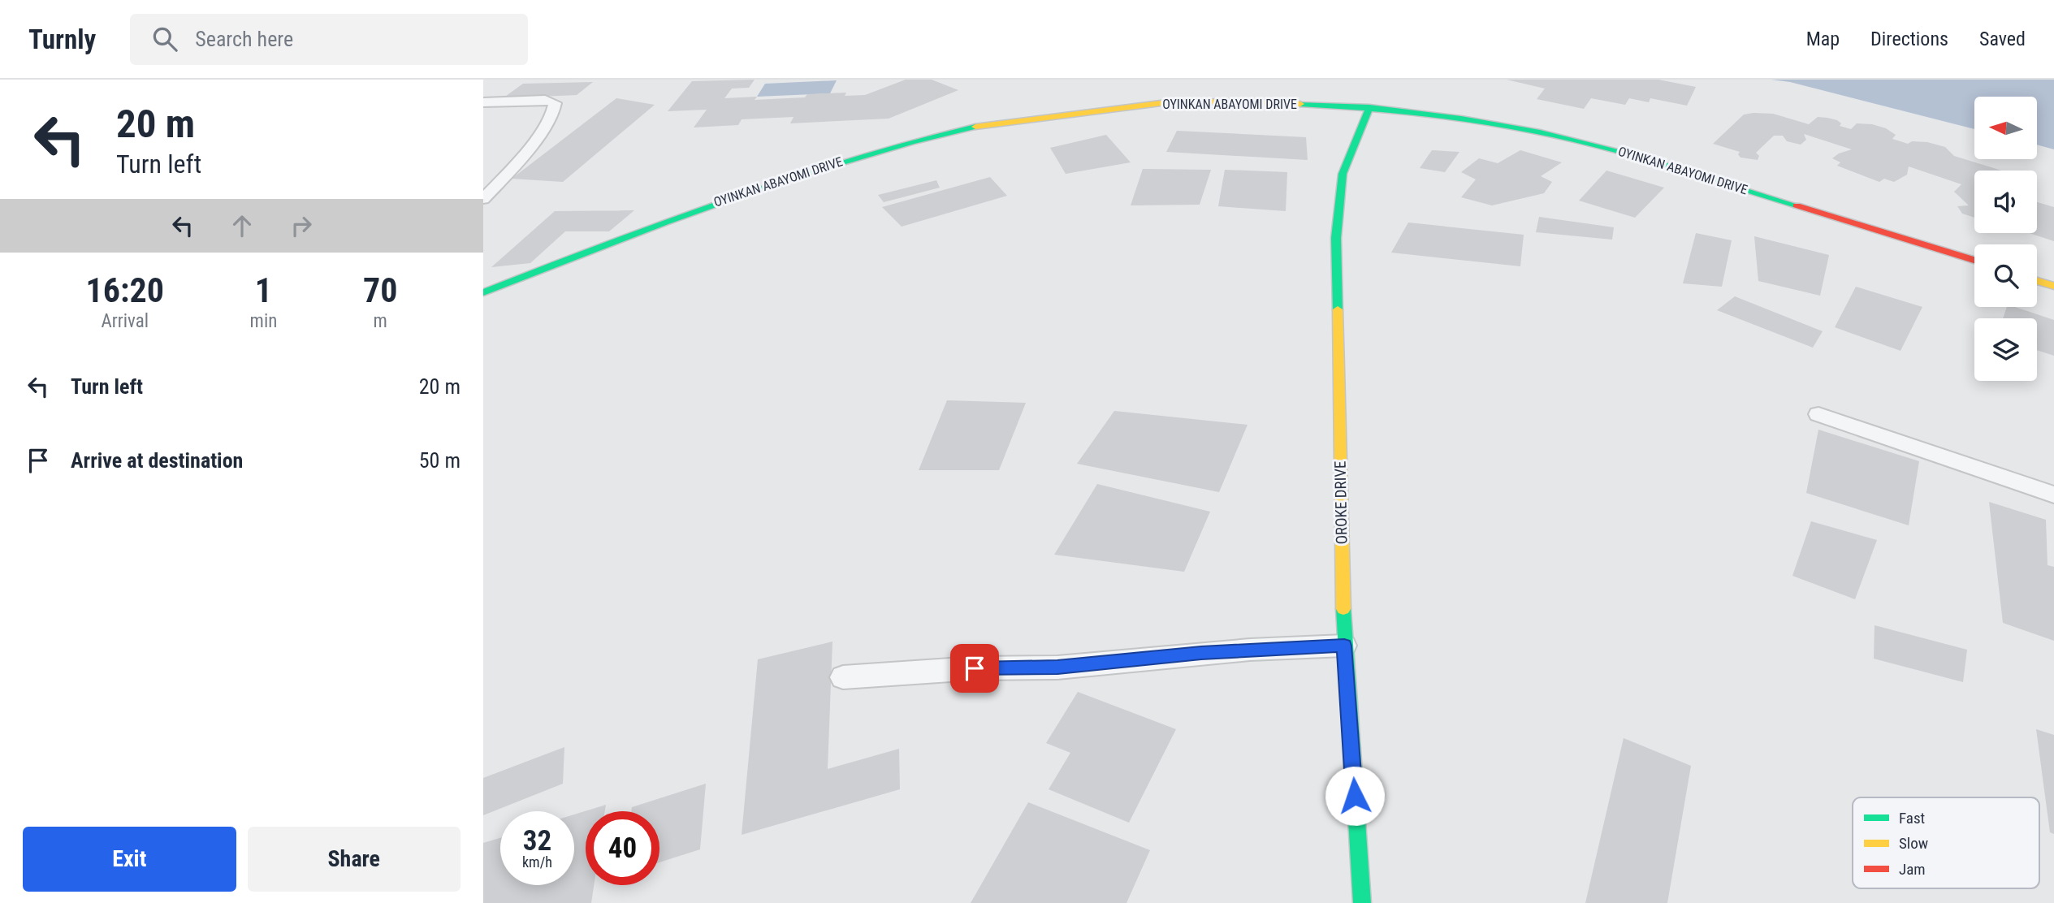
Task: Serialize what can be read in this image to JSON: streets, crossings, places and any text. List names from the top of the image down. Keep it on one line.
{"streets":{"street":["OYINKAN ABAYOMI DRIVE","OROKE DRIVE"]},"crossings":[["OYINKAN ABAYOMI DRIVE","OROKE DRIVE"]],"legend":["Fast","Slow","Jam"],"north":"left","page":{"header":"Turnly","search":"Search here","nav":["Map","Directions","Saved"],"turn":["20 m","Turn left"],"eta":["16:20","Arrival","1","min","70","m"],"list":[{"name":"Turn left","value":"20 m"},{"name":"Arrive at destination","value":"50 m"}],"speed":"32 km/h","limit":"40","buttons":["Exit","Share"]}}
